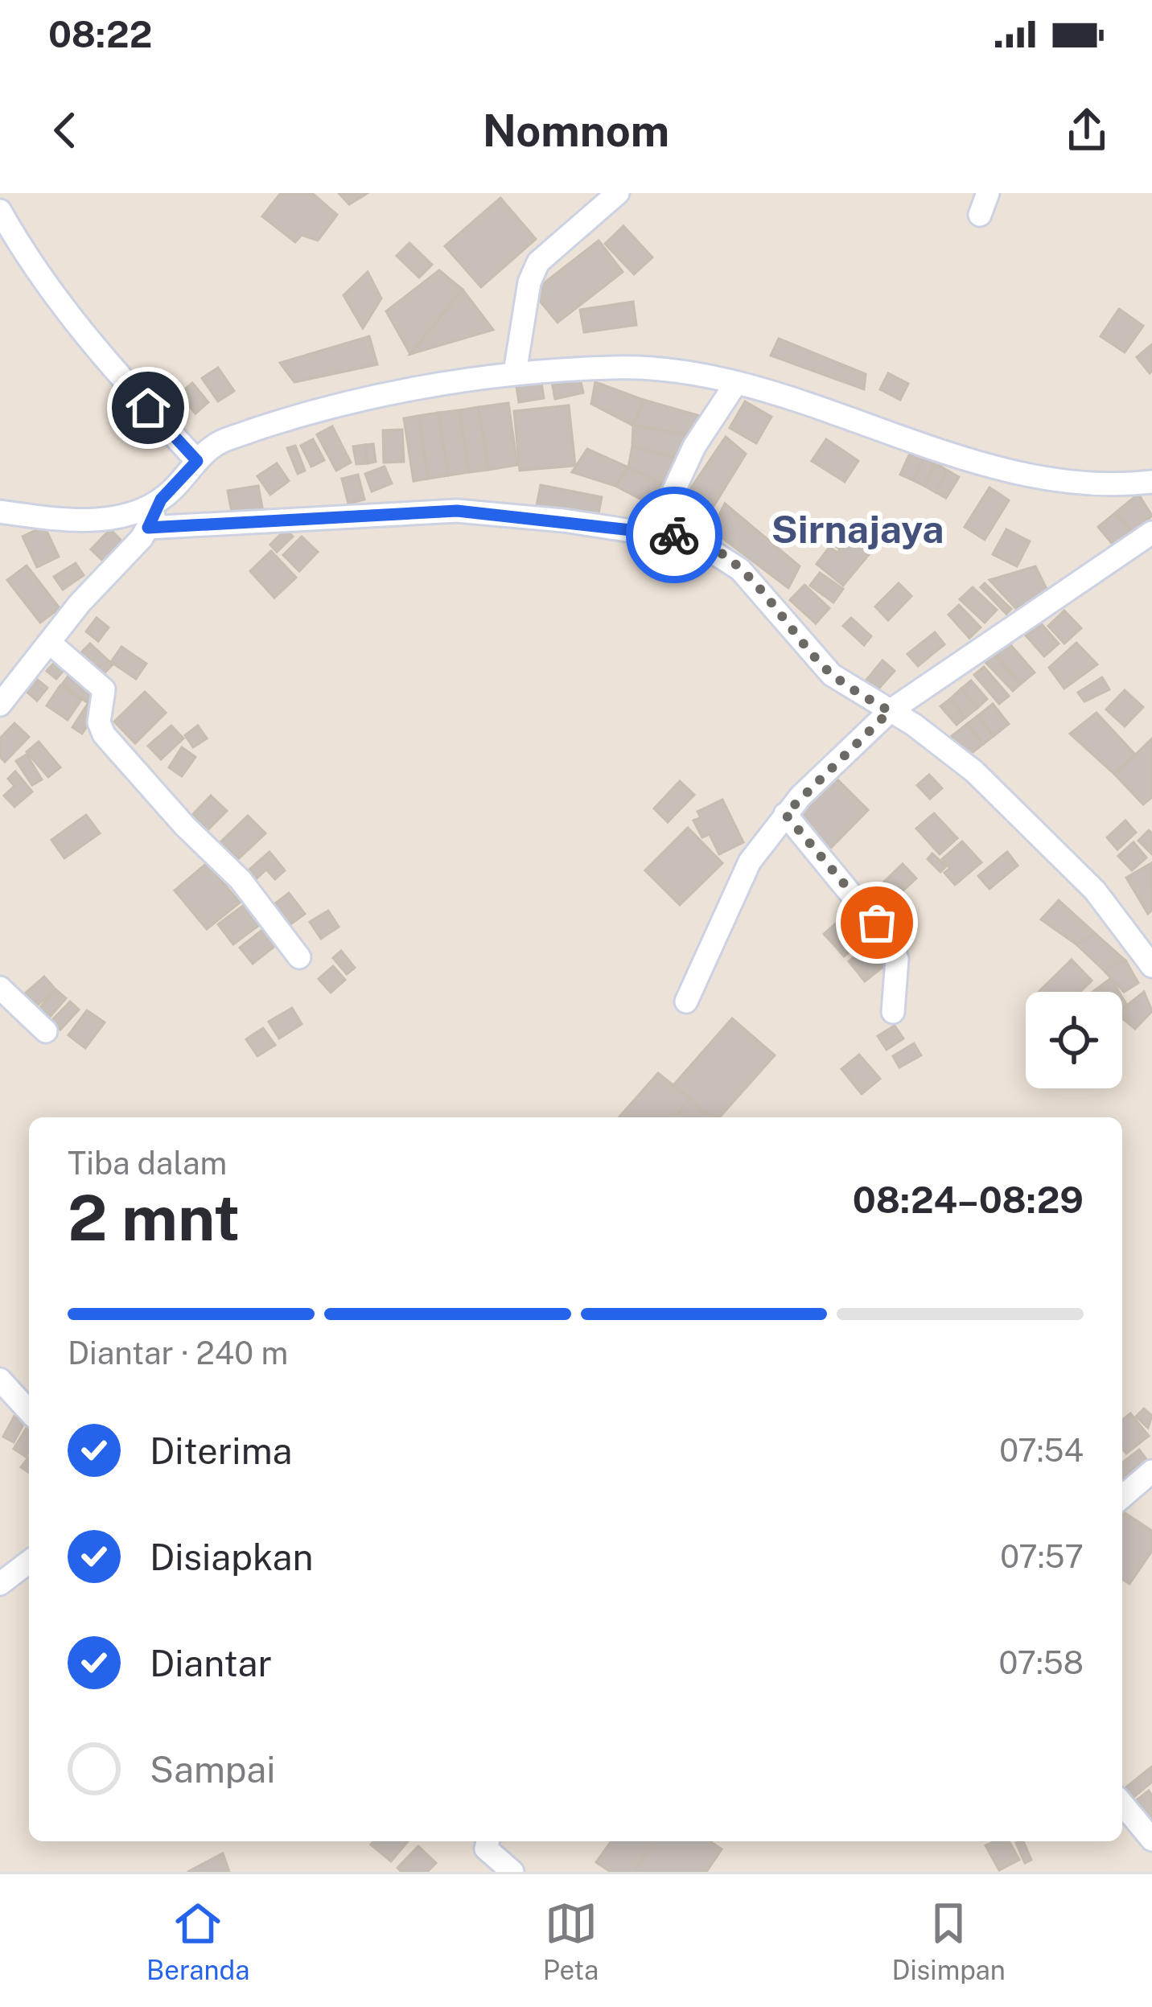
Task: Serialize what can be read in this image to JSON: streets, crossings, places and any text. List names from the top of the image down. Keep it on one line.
{"districts":["Sirnajaya"],"page":{"status":"08:22","header":"Nomnom","heading":["2 mnt","Tiba dalam","08:24–08:29"],"bar":"Diantar · 240 m","list":[["Diterima","07:54"],["Disiapkan","07:57"],["Diantar","07:58"],"Sampai"],"tabs":["Beranda","Peta","Disimpan"]}}
